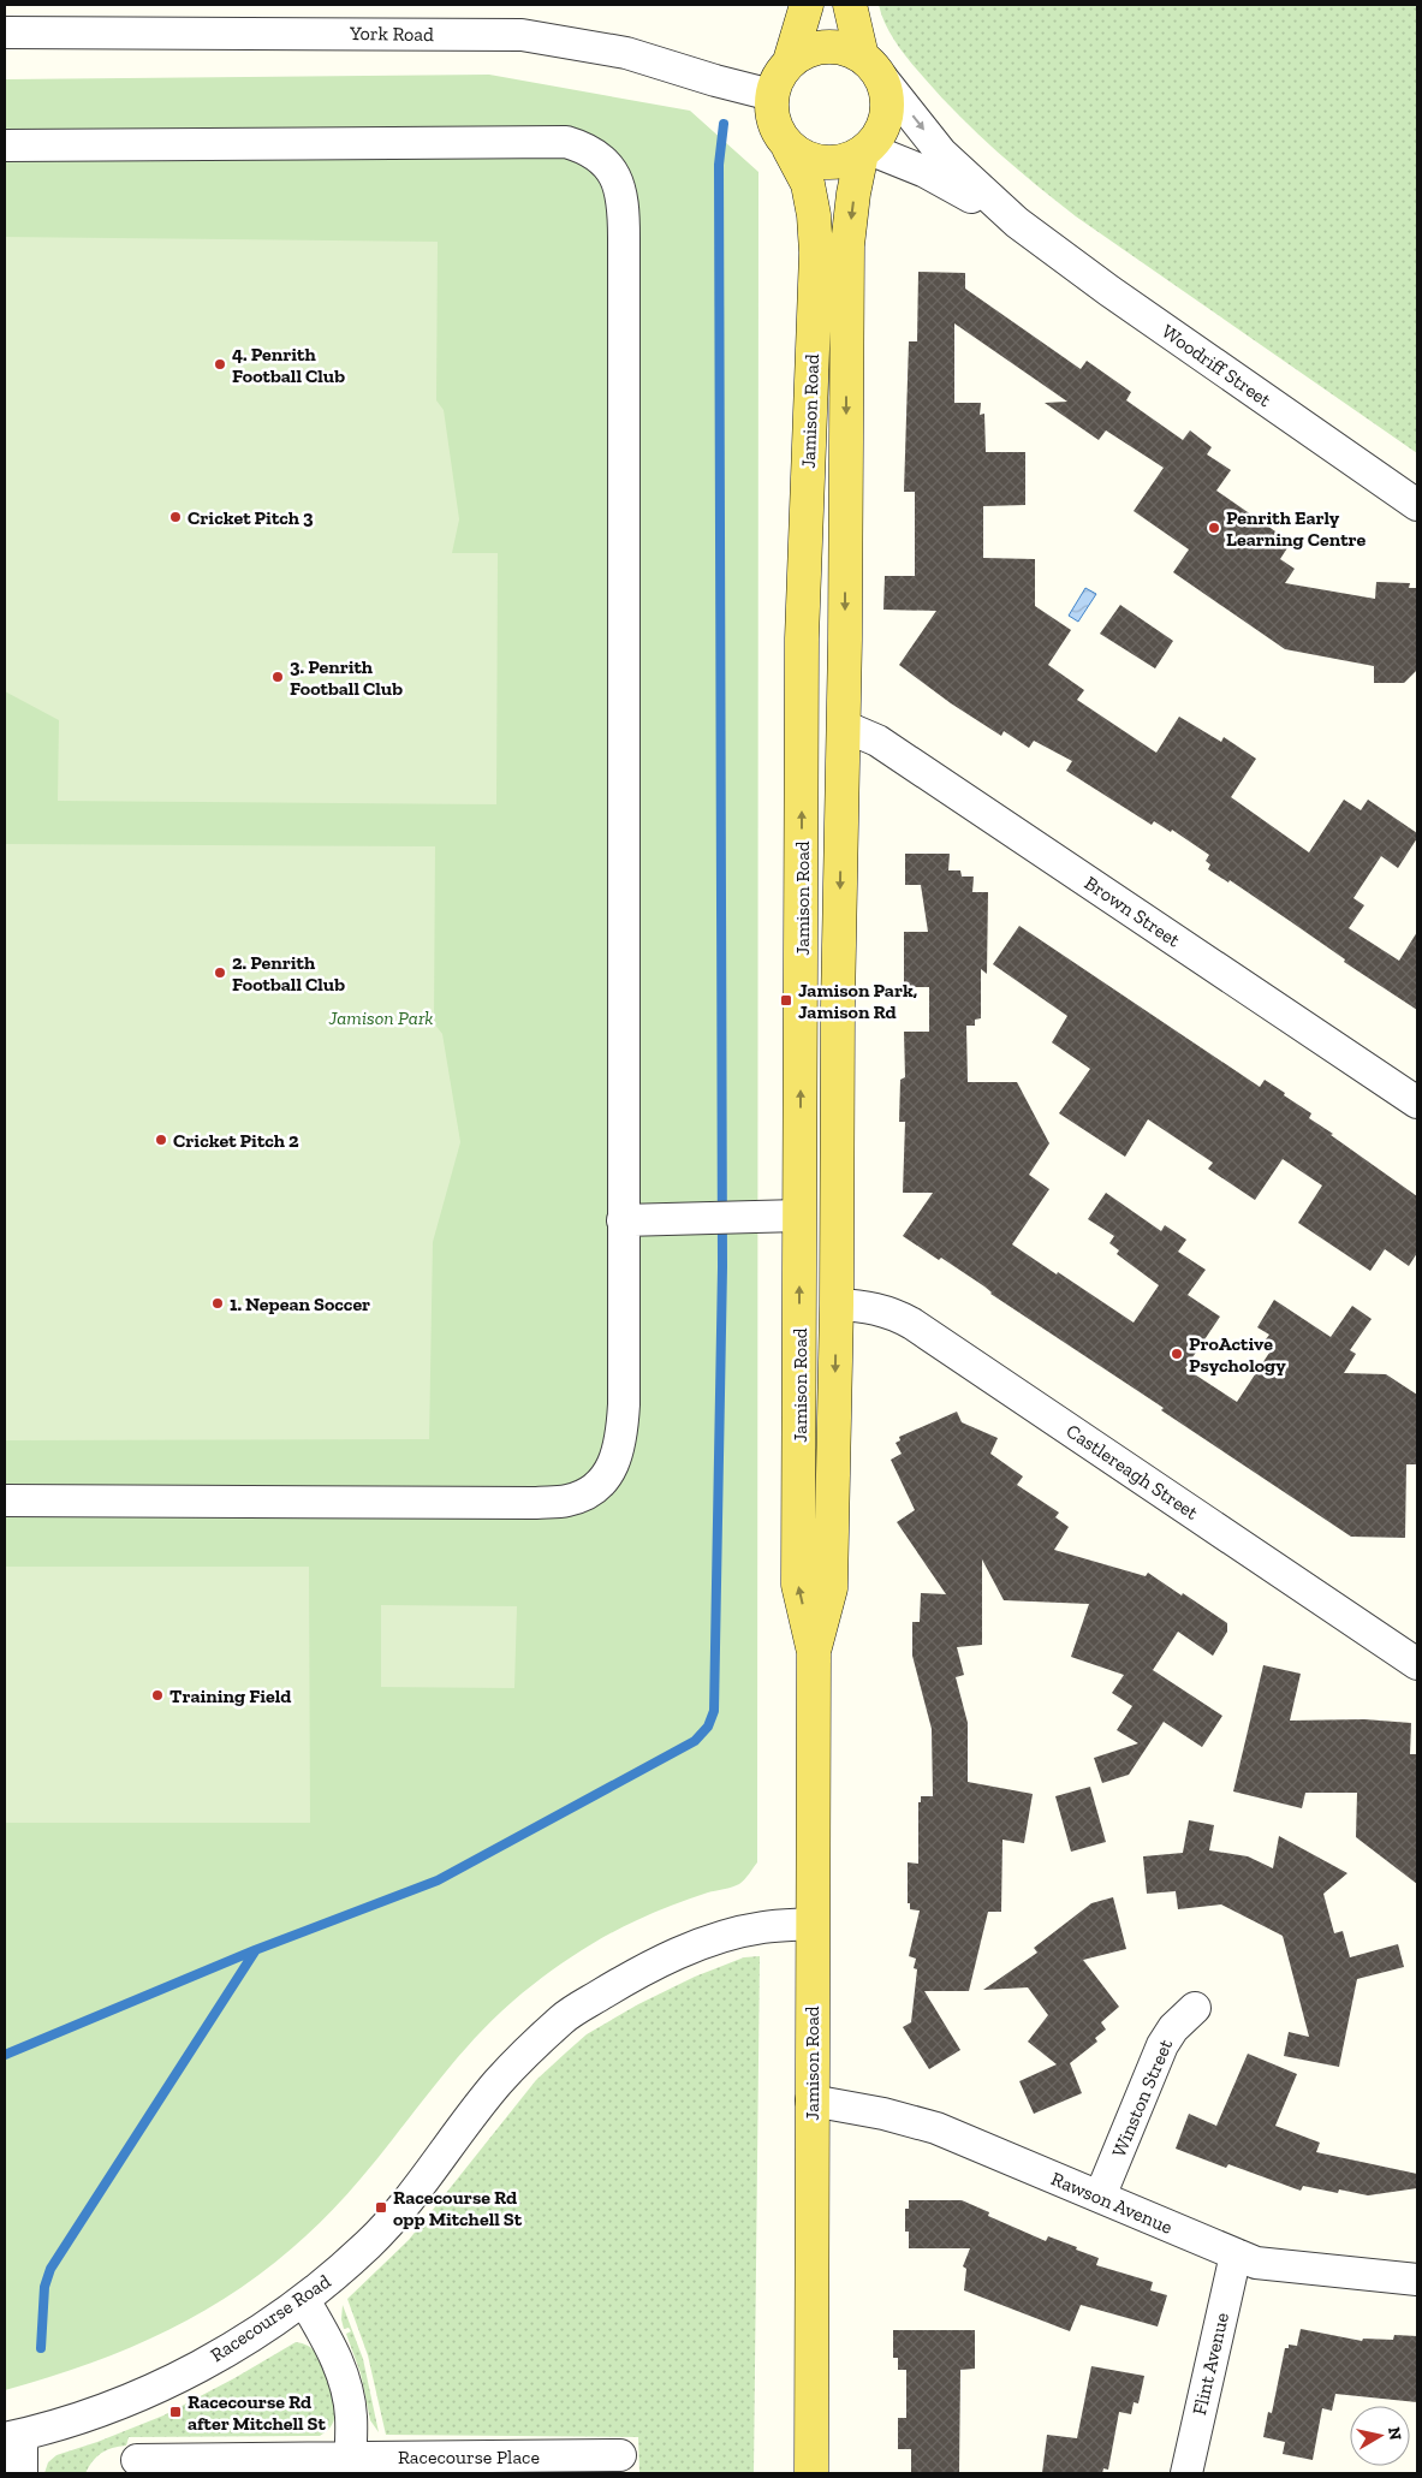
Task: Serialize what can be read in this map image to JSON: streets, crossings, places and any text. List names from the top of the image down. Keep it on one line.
{"streets":{"main road":["Jamison Road"],"street":["York Road","Woodriff Street","Brown Street","Castlereagh Street","Winston Street","Rawson Avenue","Racecourse Road","Flint Avenue","Racecourse Place"]},"crossings":[["York Road","Woodriff Street"],["York Road","Jamison Road"],["Woodriff Street","Jamison Road"],["Jamison Road","Brown Street"],["Jamison Road","Castlereagh Street"],["Jamison Road","Rawson Avenue"],["Jamison Road","Racecourse Road"],["Winston Street","Rawson Avenue"],["Rawson Avenue","Flint Avenue"]],"parks":["Jamison Park"],"places":{"other":["4. Penrith Football Club","Cricket Pitch 3","Penrith Early Learning Centre","3. Penrith Football Club","2. Penrith Football Club","Cricket Pitch 2","1. Nepean Soccer","ProActive Psychology","Training Field"],"transit":["Jamison Park, Jamison Rd","Racecourse Rd opp Mitchell St","Racecourse Rd after Mitchell St"]},"north":"right"}
